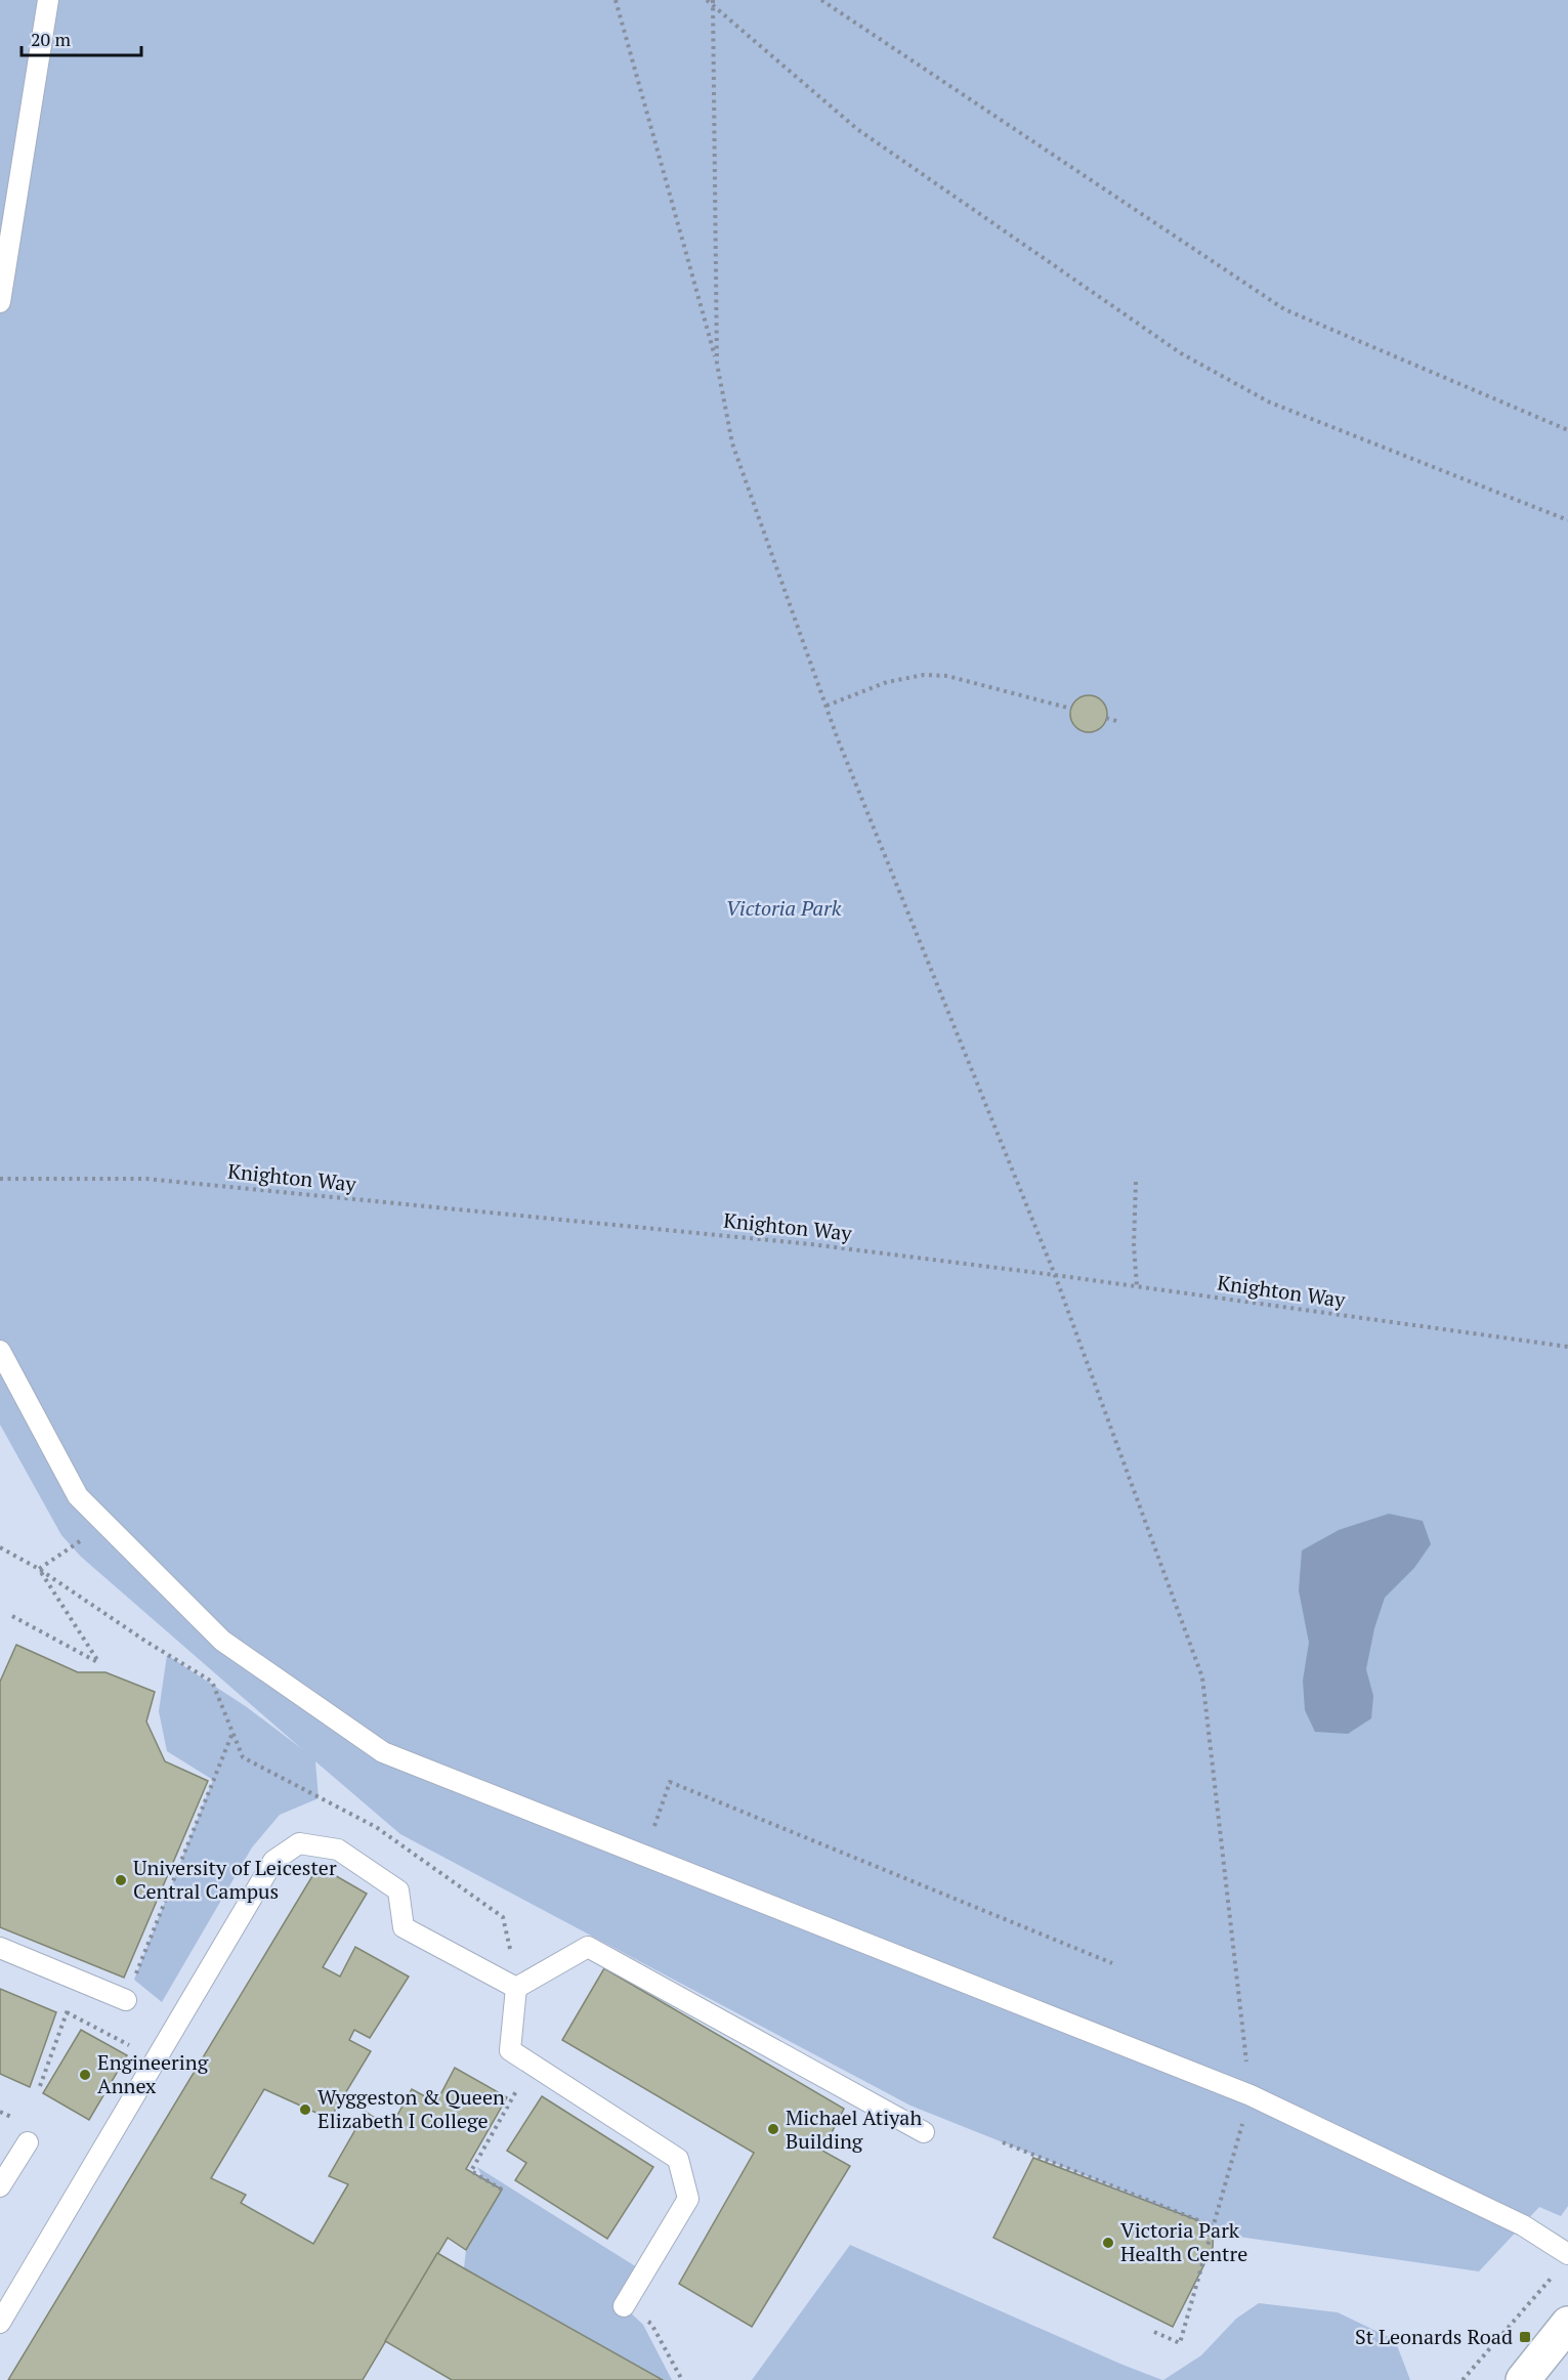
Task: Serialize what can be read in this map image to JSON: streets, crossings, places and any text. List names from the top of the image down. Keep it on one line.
{"streets":{"path":["Knighton Way"]},"parks":["Victoria Park"],"places":{"other":["University of Leicester Central Campus","Engineering Annex","Wyggeston & Queen Elizabeth I College","Michael Atiyah Building","Victoria Park Health Centre"],"transit":["St Leonards Road"]},"scale_bar":"20 m"}
